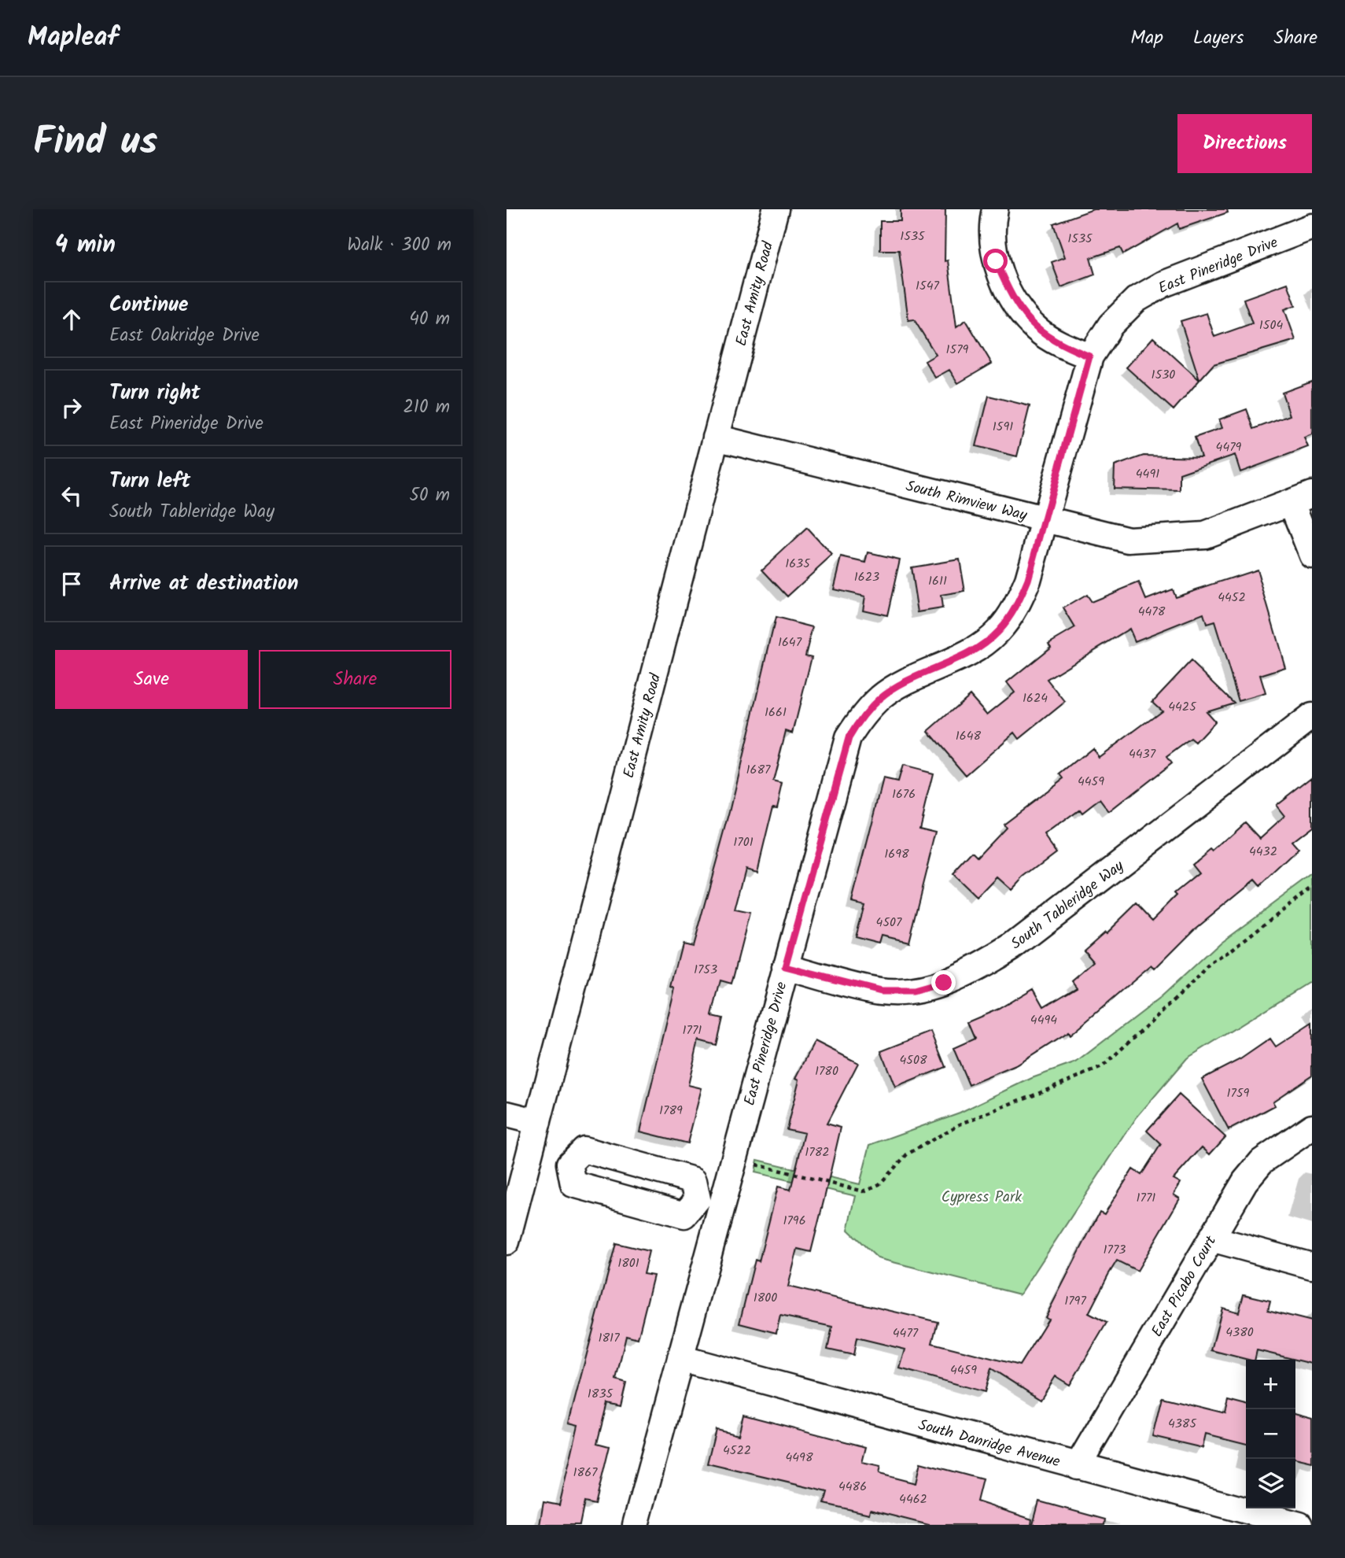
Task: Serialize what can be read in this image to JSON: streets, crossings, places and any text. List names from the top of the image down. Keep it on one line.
{"streets":{"street":["East Pineridge Drive","East Amity Road","South Rimview Way","South Tableridge Way","East Picabo Court","South Danridge Avenue"]},"crossings":[["East Pineridge Drive","South Rimview Way"],["East Pineridge Drive","South Tableridge Way"],["East Pineridge Drive","South Danridge Avenue"],["East Amity Road","South Rimview Way"],["East Picabo Court","South Danridge Avenue"]],"parks":["Cypress Park"],"house_numbers":["1535","1535","1547","1504","1579","1530","1591","4479","4491","1635","1623","1611","4452","4478","1647","1624","4425","1661","1648","4437","1687","4459","1676","1701","4432","1698","4507","1753","4494","1771","4508","1780","1759","1789","1782","1771","1796","1773","1801","1800","1797","4380","4477","1817","4459","1835","4385","4522","4498","1867","4486","4462"],"page":{"header":"Mapleaf","nav":["Map","Layers","Share"],"title":"Find us","buttons":["Directions",["Save","Share"]],"heading":["4 min","Walk · 300 m"],"list":[["Continue","East Oakridge Drive","40 m"],["Turn right","East Pineridge Drive","210 m"],["Turn left","South Tableridge Way","50 m"],"Arrive at destination"],"map_buttons":["+","−"]}}
